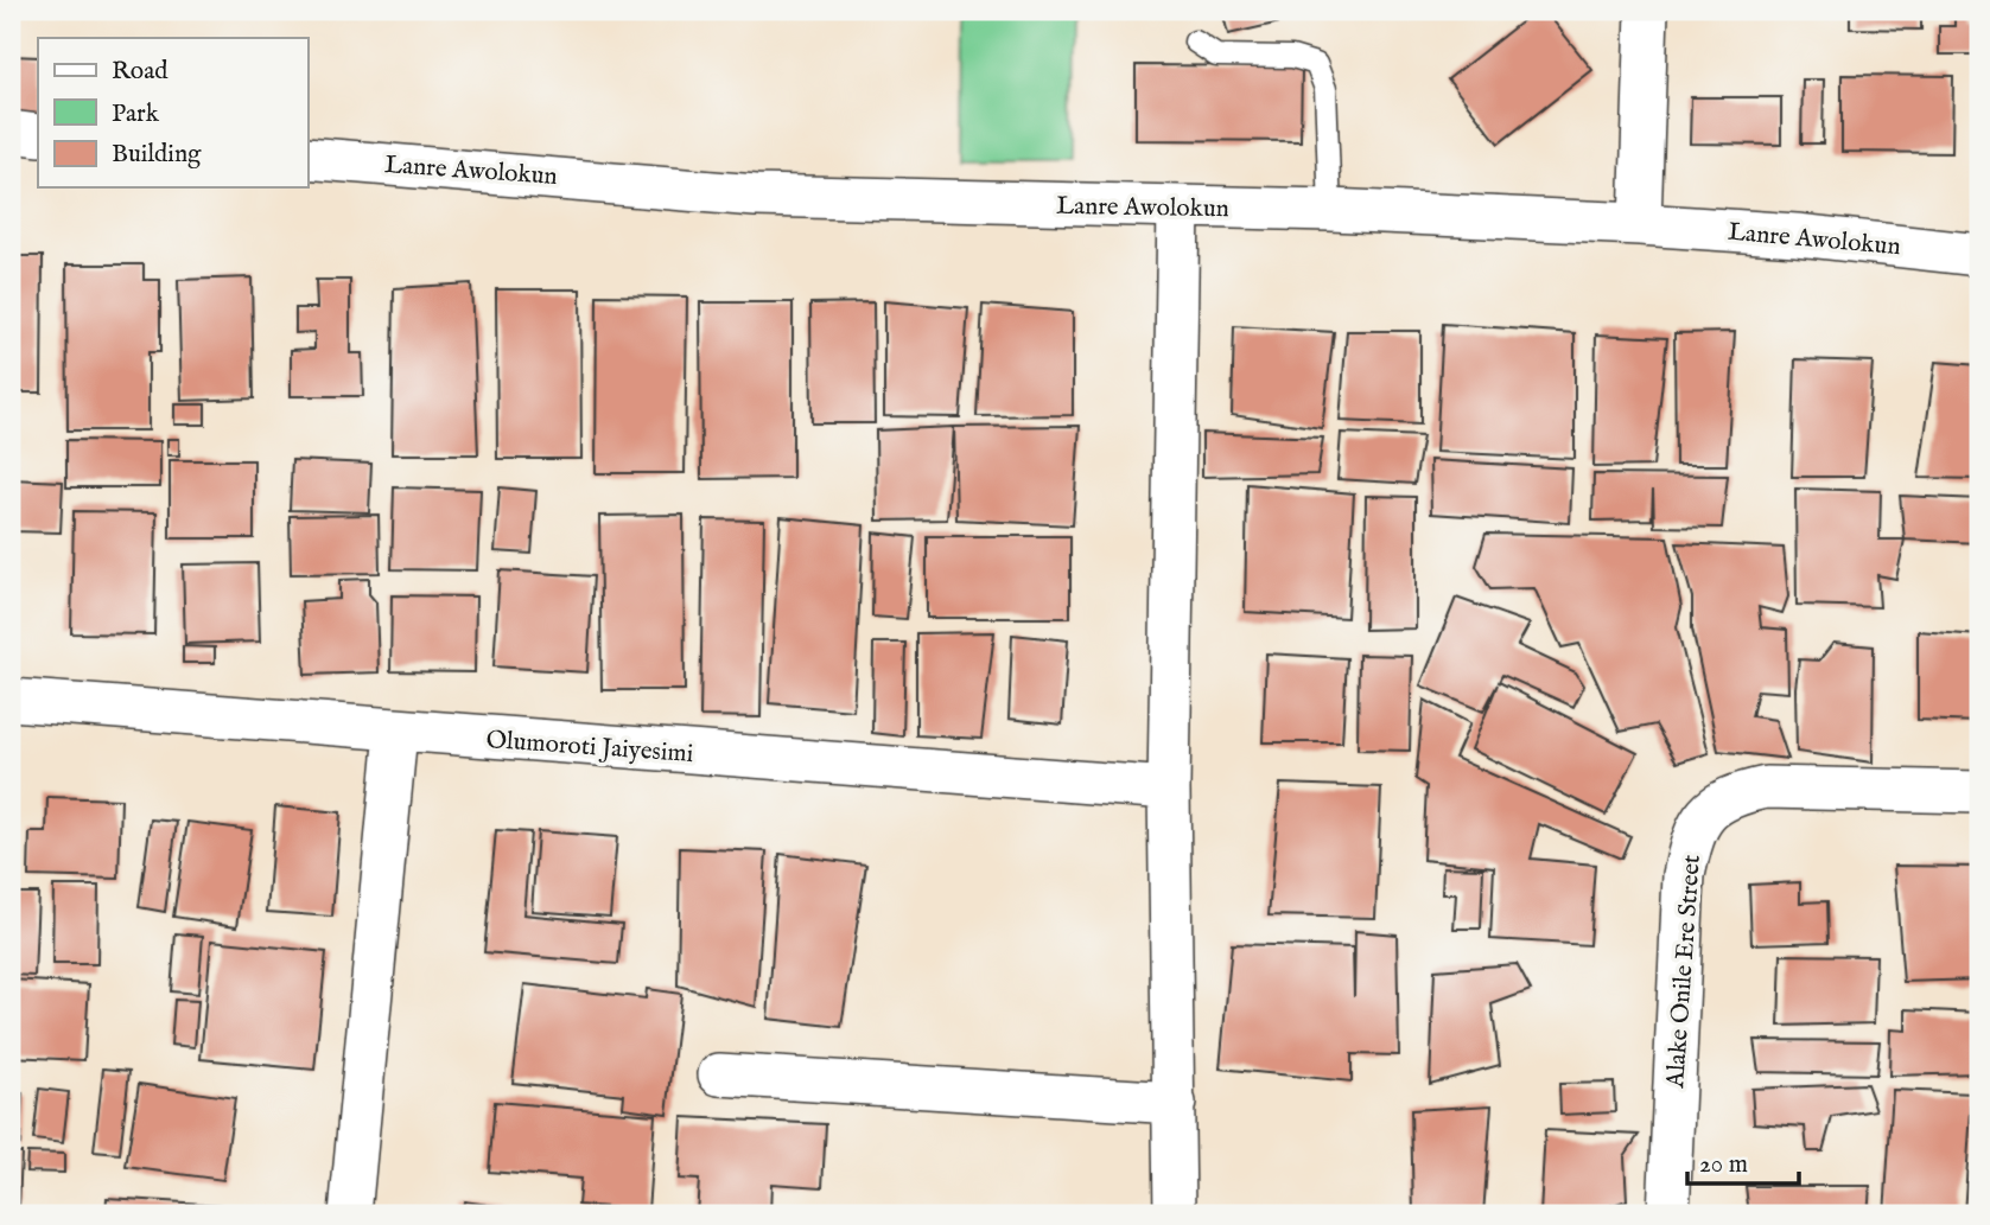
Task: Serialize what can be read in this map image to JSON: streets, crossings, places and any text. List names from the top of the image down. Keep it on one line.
{"streets":{"street":["Lanre Awolokun","Olumoroti Jaiyesimi","Alake Onile Ere Street"]},"legend":["Road","Park","Building"],"scale_bar":"20 m"}
